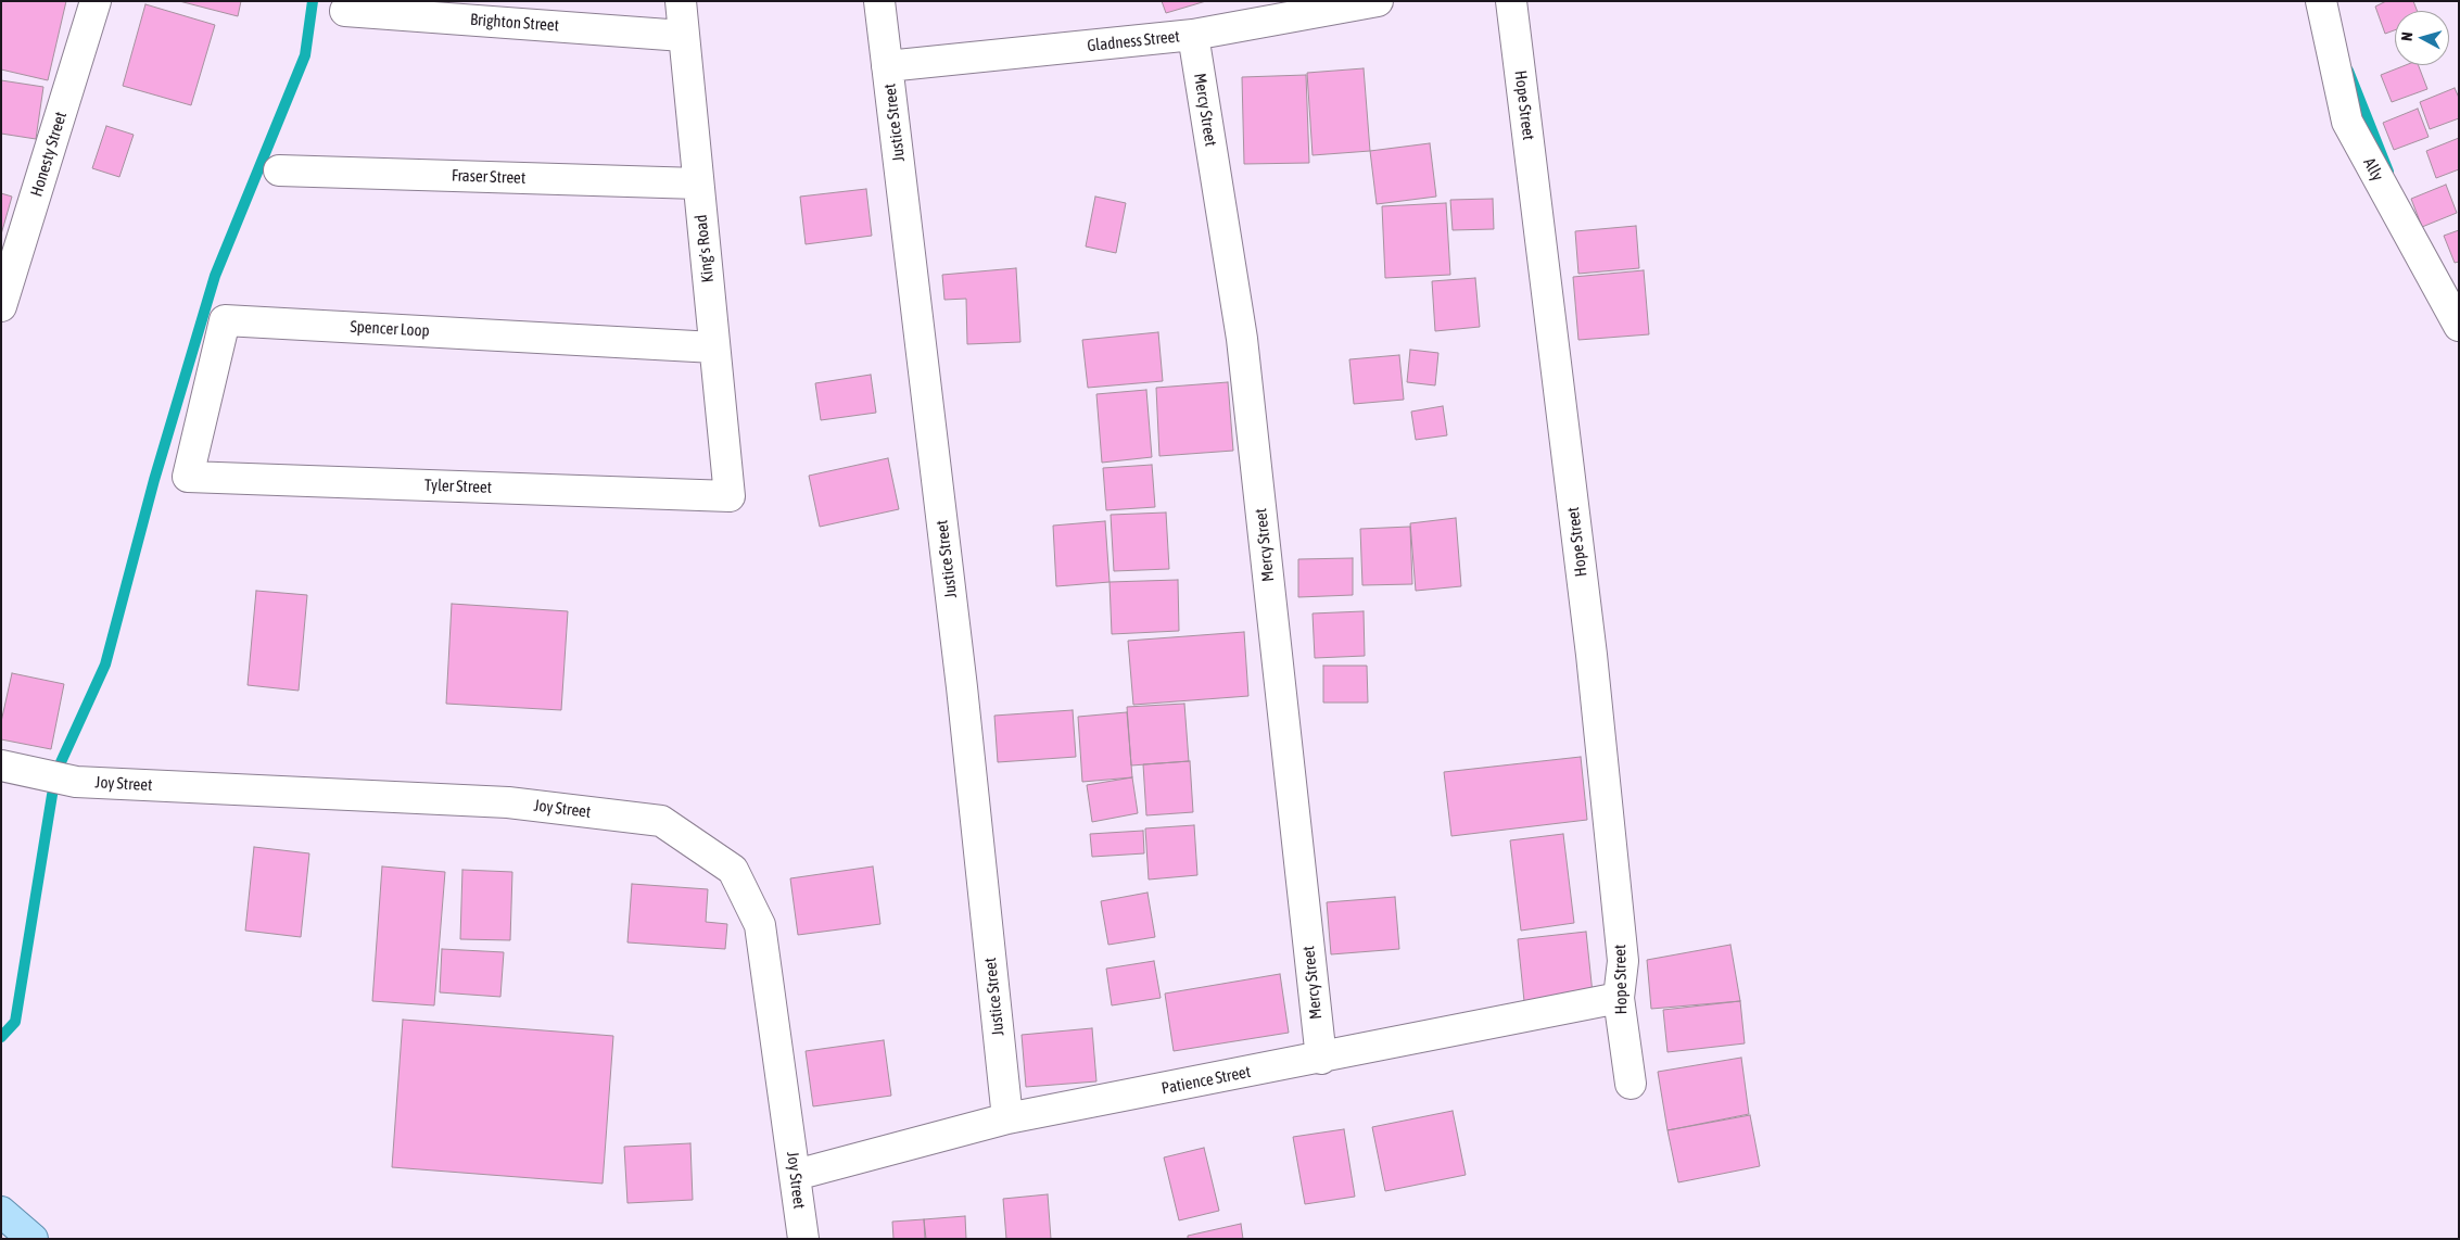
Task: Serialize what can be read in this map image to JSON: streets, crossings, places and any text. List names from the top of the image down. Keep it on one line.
{"streets":{"street":["Brighton Street","Gladness Street","Hope Street","Mercy Street","Justice Street","Honesty Street","Ally","Fraser Street","King's Road","Spencer Loop","Tyler Street","Joy Street","Patience Street"]},"crossings":[["Brighton Street","King's Road"],["Gladness Street","Mercy Street"],["Gladness Street","Justice Street"],["Hope Street","Patience Street"],["Mercy Street","Patience Street"],["Justice Street","Patience Street"],["Fraser Street","King's Road"],["King's Road","Spencer Loop"],["King's Road","Tyler Street"],["Spencer Loop","Tyler Street"],["Joy Street","Patience Street"]],"north":"left"}
